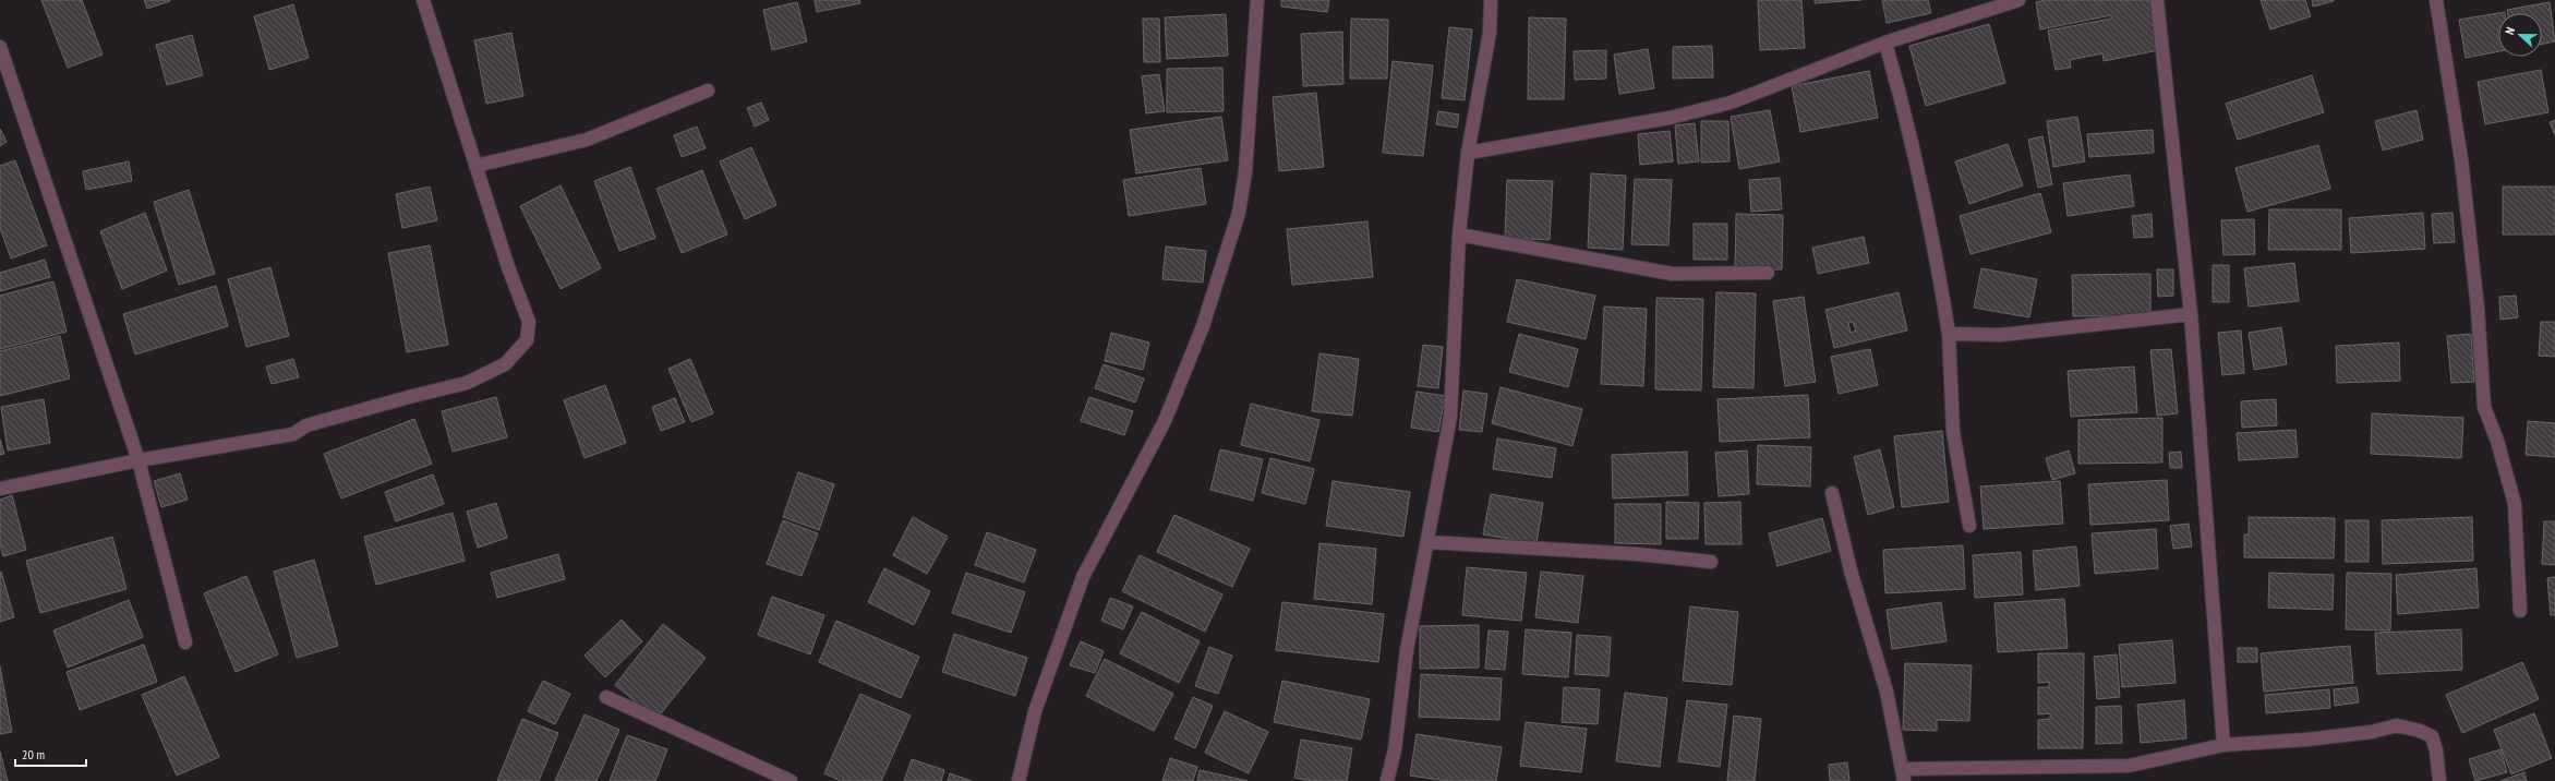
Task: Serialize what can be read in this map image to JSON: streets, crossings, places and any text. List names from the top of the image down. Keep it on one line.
{"scale_bar":"20 m","north":"left"}
